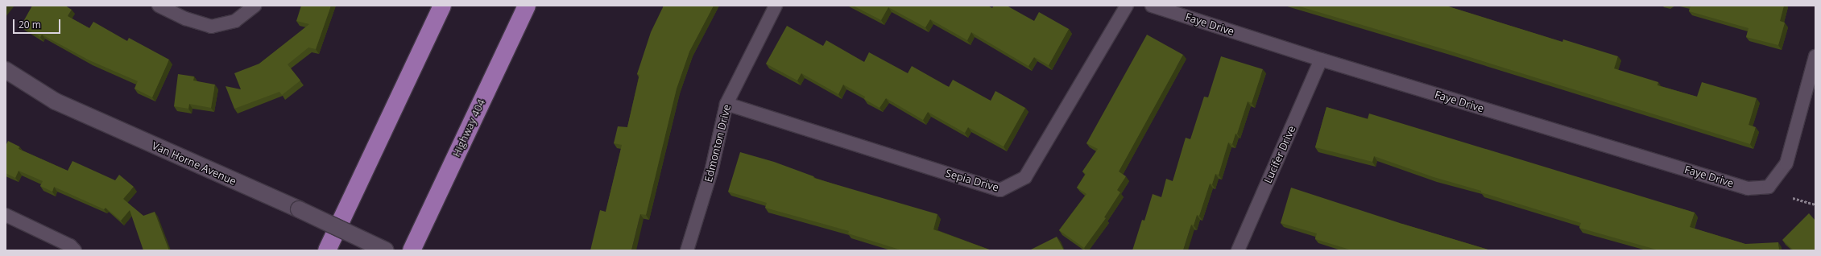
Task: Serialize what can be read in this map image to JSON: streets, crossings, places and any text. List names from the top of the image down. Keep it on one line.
{"streets":{"highway":["Highway 404"],"street":["Faye Drive","Edmonton Drive","Lucifer Drive","Van Horne Avenue","Sepia Drive"]},"crossings":[["Faye Drive","Lucifer Drive"],["Edmonton Drive","Sepia Drive"]],"scale_bar":"20 m"}
